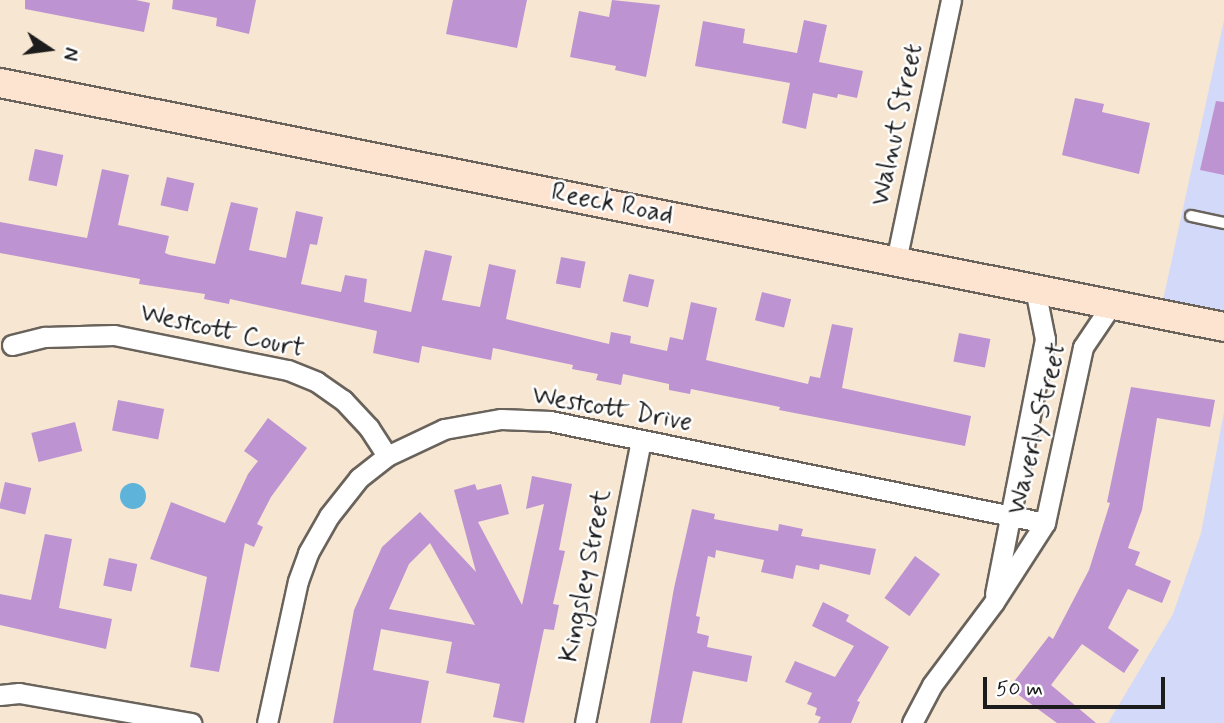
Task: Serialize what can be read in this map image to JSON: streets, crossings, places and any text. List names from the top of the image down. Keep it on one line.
{"streets":{"street":["Walnut Street","Reeck Road","Westcott Court","Westcott Drive","Waverly Street","Kingsley Street"]},"crossings":[["Walnut Street","Reeck Road"],["Reeck Road","Waverly Street"],["Westcott Court","Westcott Drive"],["Westcott Drive","Waverly Street"],["Westcott Drive","Kingsley Street"]],"scale_bar":"50 m","north":"right"}
